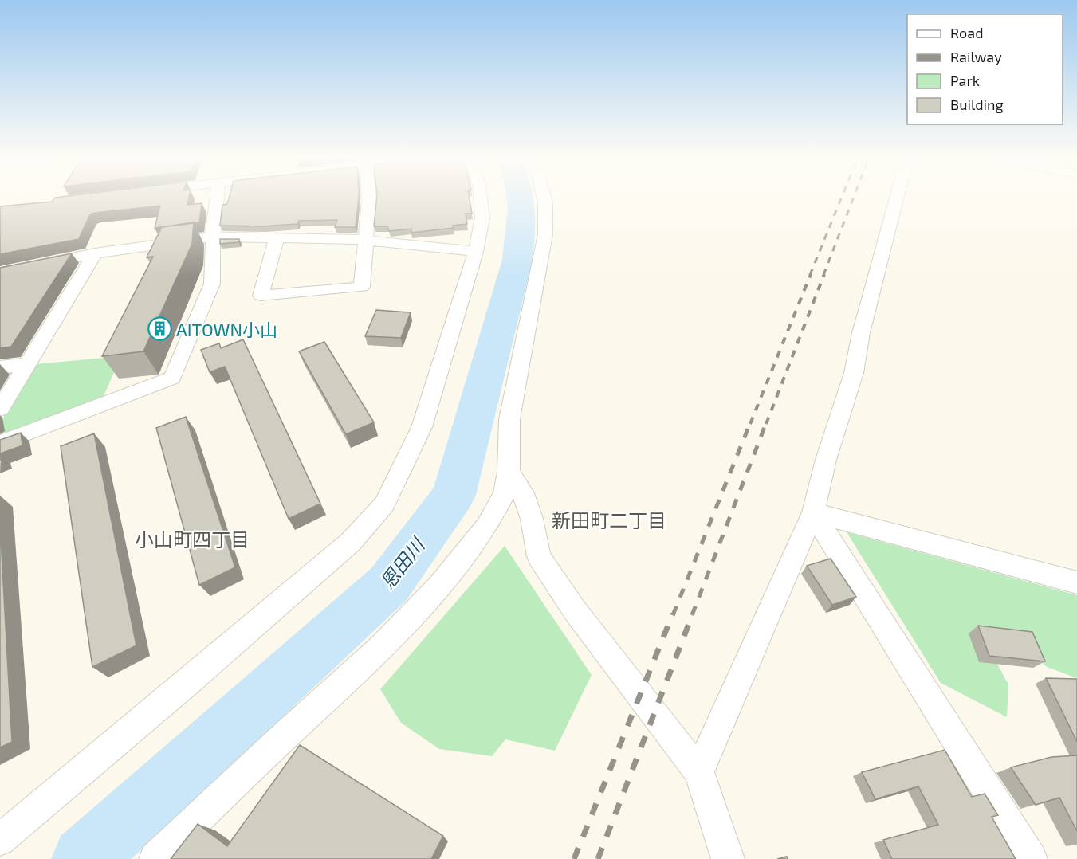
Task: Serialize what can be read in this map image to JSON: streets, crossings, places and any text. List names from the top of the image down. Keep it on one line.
{"districts":["新田町二丁目","小山町四丁目"],"water":["恩田川"],"places":{"building":["AITOWN小山"]},"legend":["Road","Railway","Park","Building"]}
